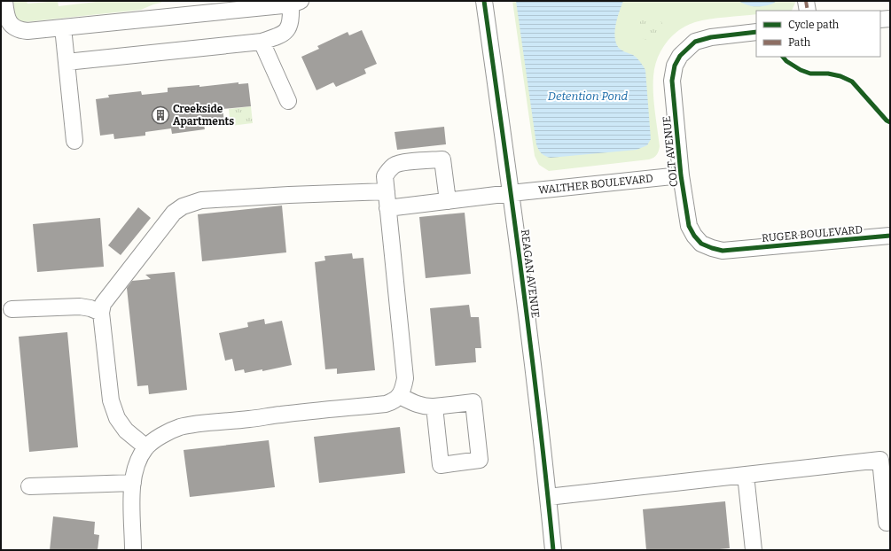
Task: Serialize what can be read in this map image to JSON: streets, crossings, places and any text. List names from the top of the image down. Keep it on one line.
{"streets":{"street":["COLT AVENUE","WALTHER BOULEVARD","RUGER BOULEVARD","REAGAN AVENUE"]},"crossings":[["COLT AVENUE","WALTHER BOULEVARD"],["COLT AVENUE","RUGER BOULEVARD"],["WALTHER BOULEVARD","REAGAN AVENUE"]],"water":["Detention Pond"],"places":{"building":["Creekside Apartments"]},"legend":["Cycle path","Path"]}
